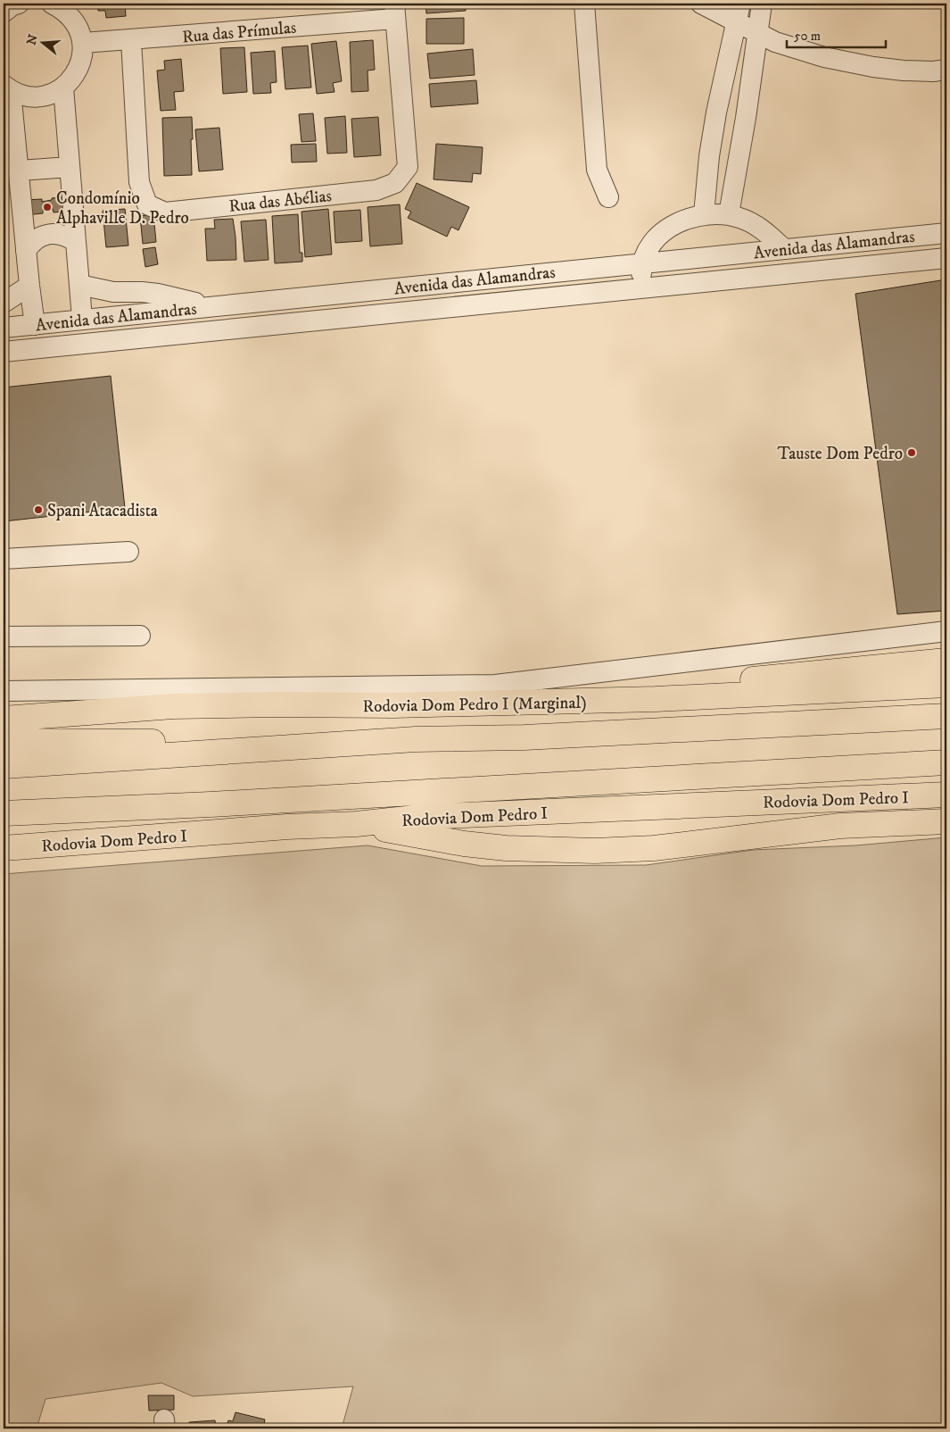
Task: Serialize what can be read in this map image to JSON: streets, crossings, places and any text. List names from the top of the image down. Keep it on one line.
{"streets":{"highway":["Rodovia Dom Pedro I (Marginal)","Rodovia Dom Pedro I"],"street":["Rua das Prímulas","Rua das Abélias","Avenida das Alamandras"]},"crossings":[["Rua das Prímulas","Rua das Abélias"]],"places":["Condomínio Alphaville D. Pedro","Tauste Dom Pedro","Spani Atacadista"],"scale_bar":"50 m","north":"left"}
